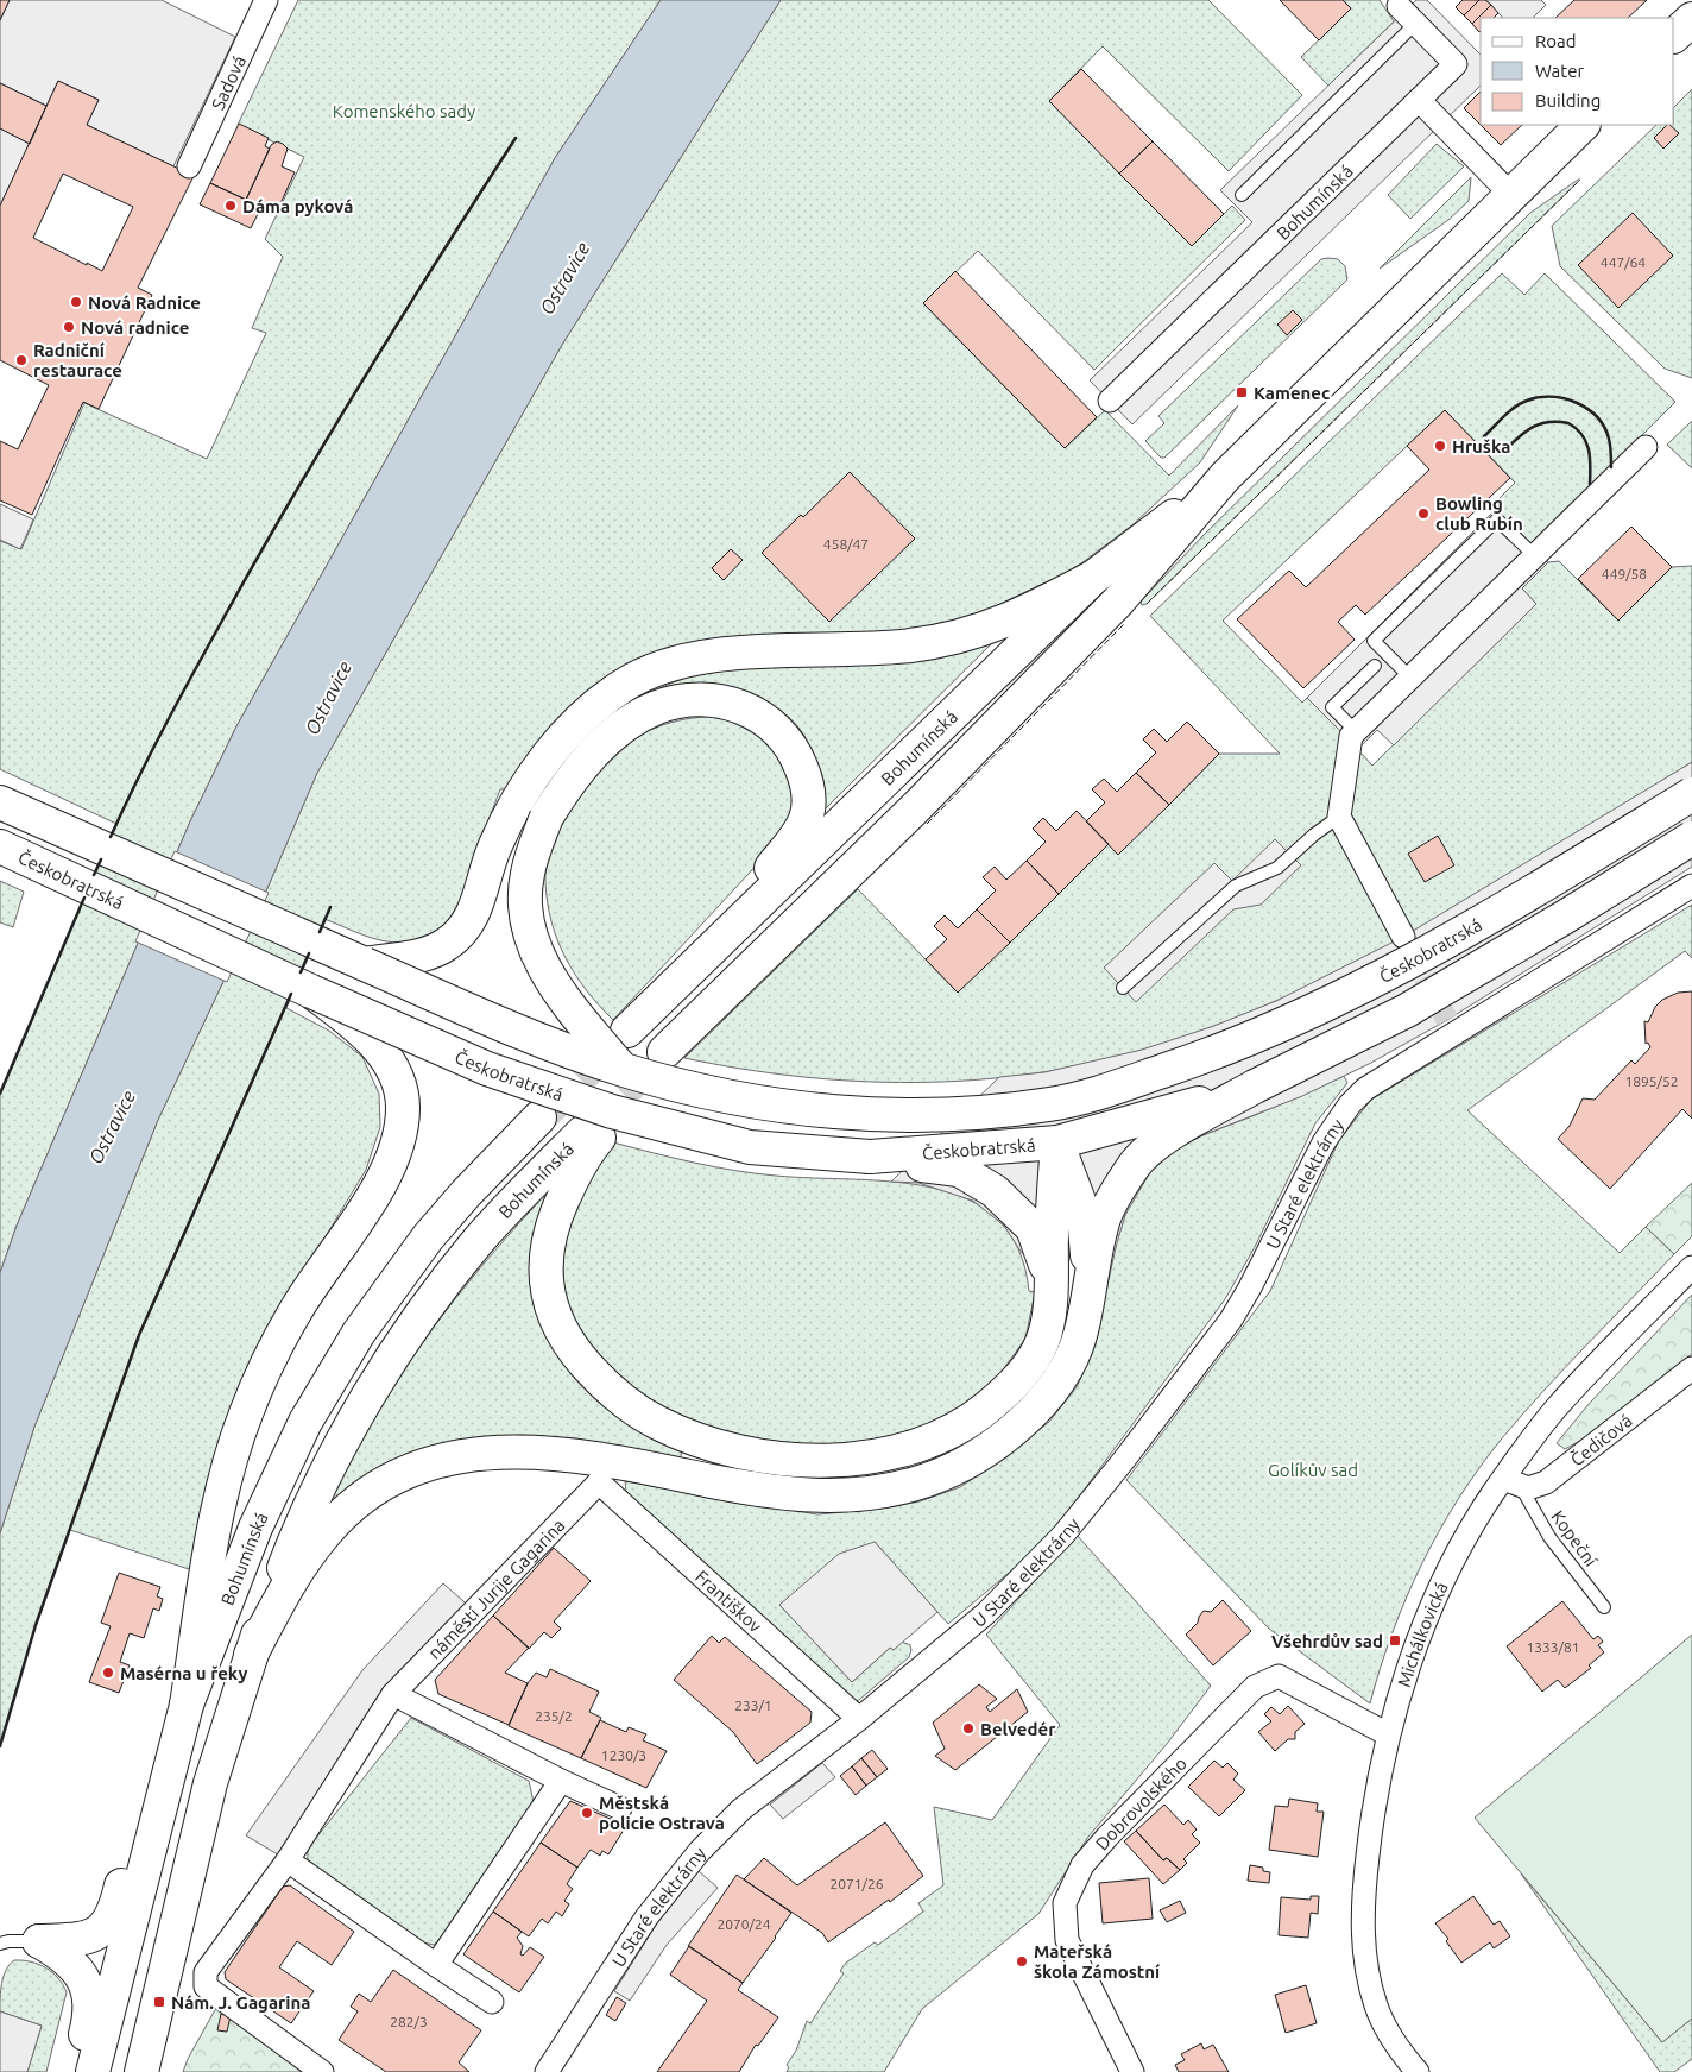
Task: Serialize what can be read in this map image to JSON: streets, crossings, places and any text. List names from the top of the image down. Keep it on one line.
{"streets":{"main road":["Bohumínská","Českobratrská"],"street":["Sadová","U Staré elektrárny","Čedičová","náměstí Jurije Gagarina","Františkov","Michálkovická","Dobrovolského"],"lane":["Kopeční"]},"crossings":[["U Staré elektrárny","Františkov"],["Čedičová","Kopeční"],["Čedičová","Michálkovická"],["Kopeční","Michálkovická"],["náměstí Jurije Gagarina","Františkov"],["Michálkovická","Dobrovolského"]],"water":["Ostravice"],"parks":["Komenského sady","Golíkův sad"],"places":{"other":["Dáma pyková","Nová Radnice","Nová radnice","Radniční restaurace","Hruška","Bowling club Rubín","Masérna u řeky","Belvedér","Městská policie Ostrava","Mateřská škola Zámostní"],"transit":["Kamenec","Všehrdův sad","Nám. J. Gagarina"]},"house_numbers":["447/64","458/47","449/58","1895/52","1333/81","233/1","235/2","1230/3","2071/26","2070/24","282/3"],"legend":["Road","Water","Building"]}
